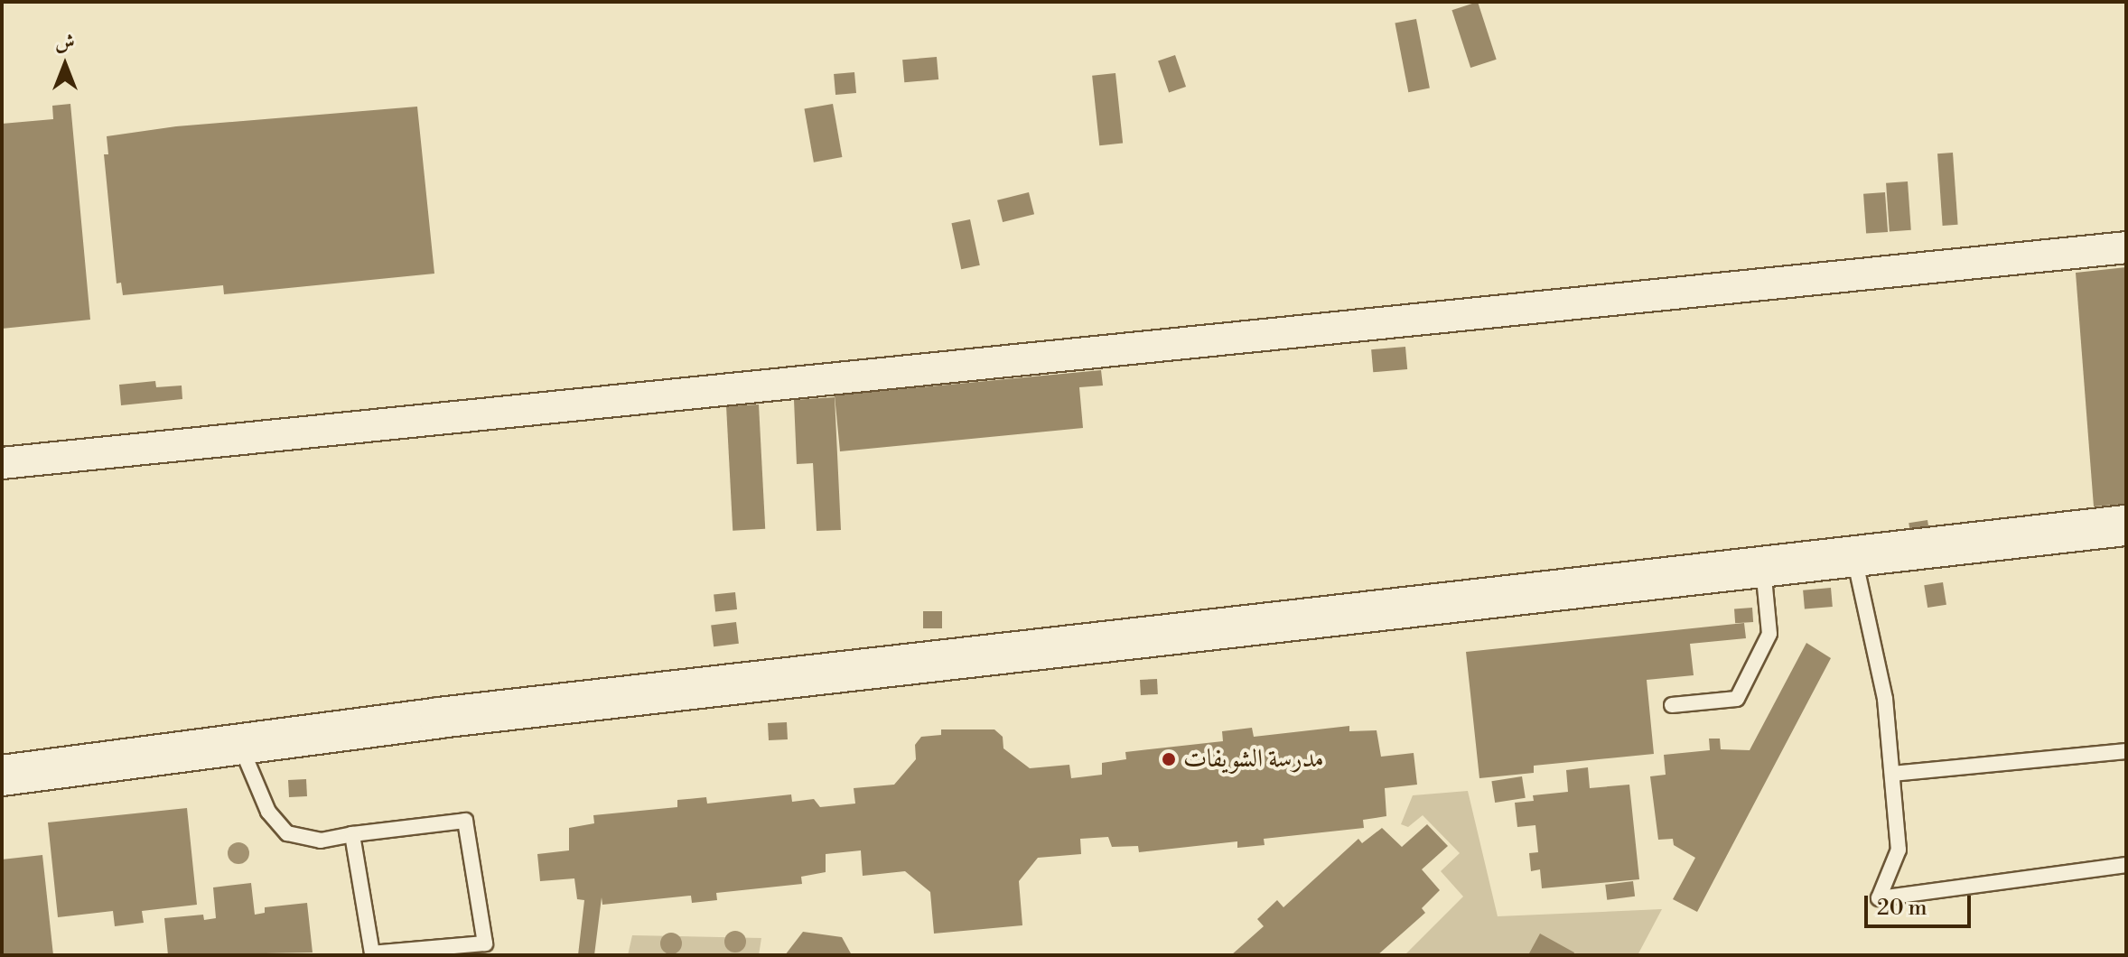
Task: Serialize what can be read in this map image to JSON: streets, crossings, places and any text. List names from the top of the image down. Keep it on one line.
{"places":["مدرسة الشويفات"],"scale_bar":"20 m","north":"top"}
